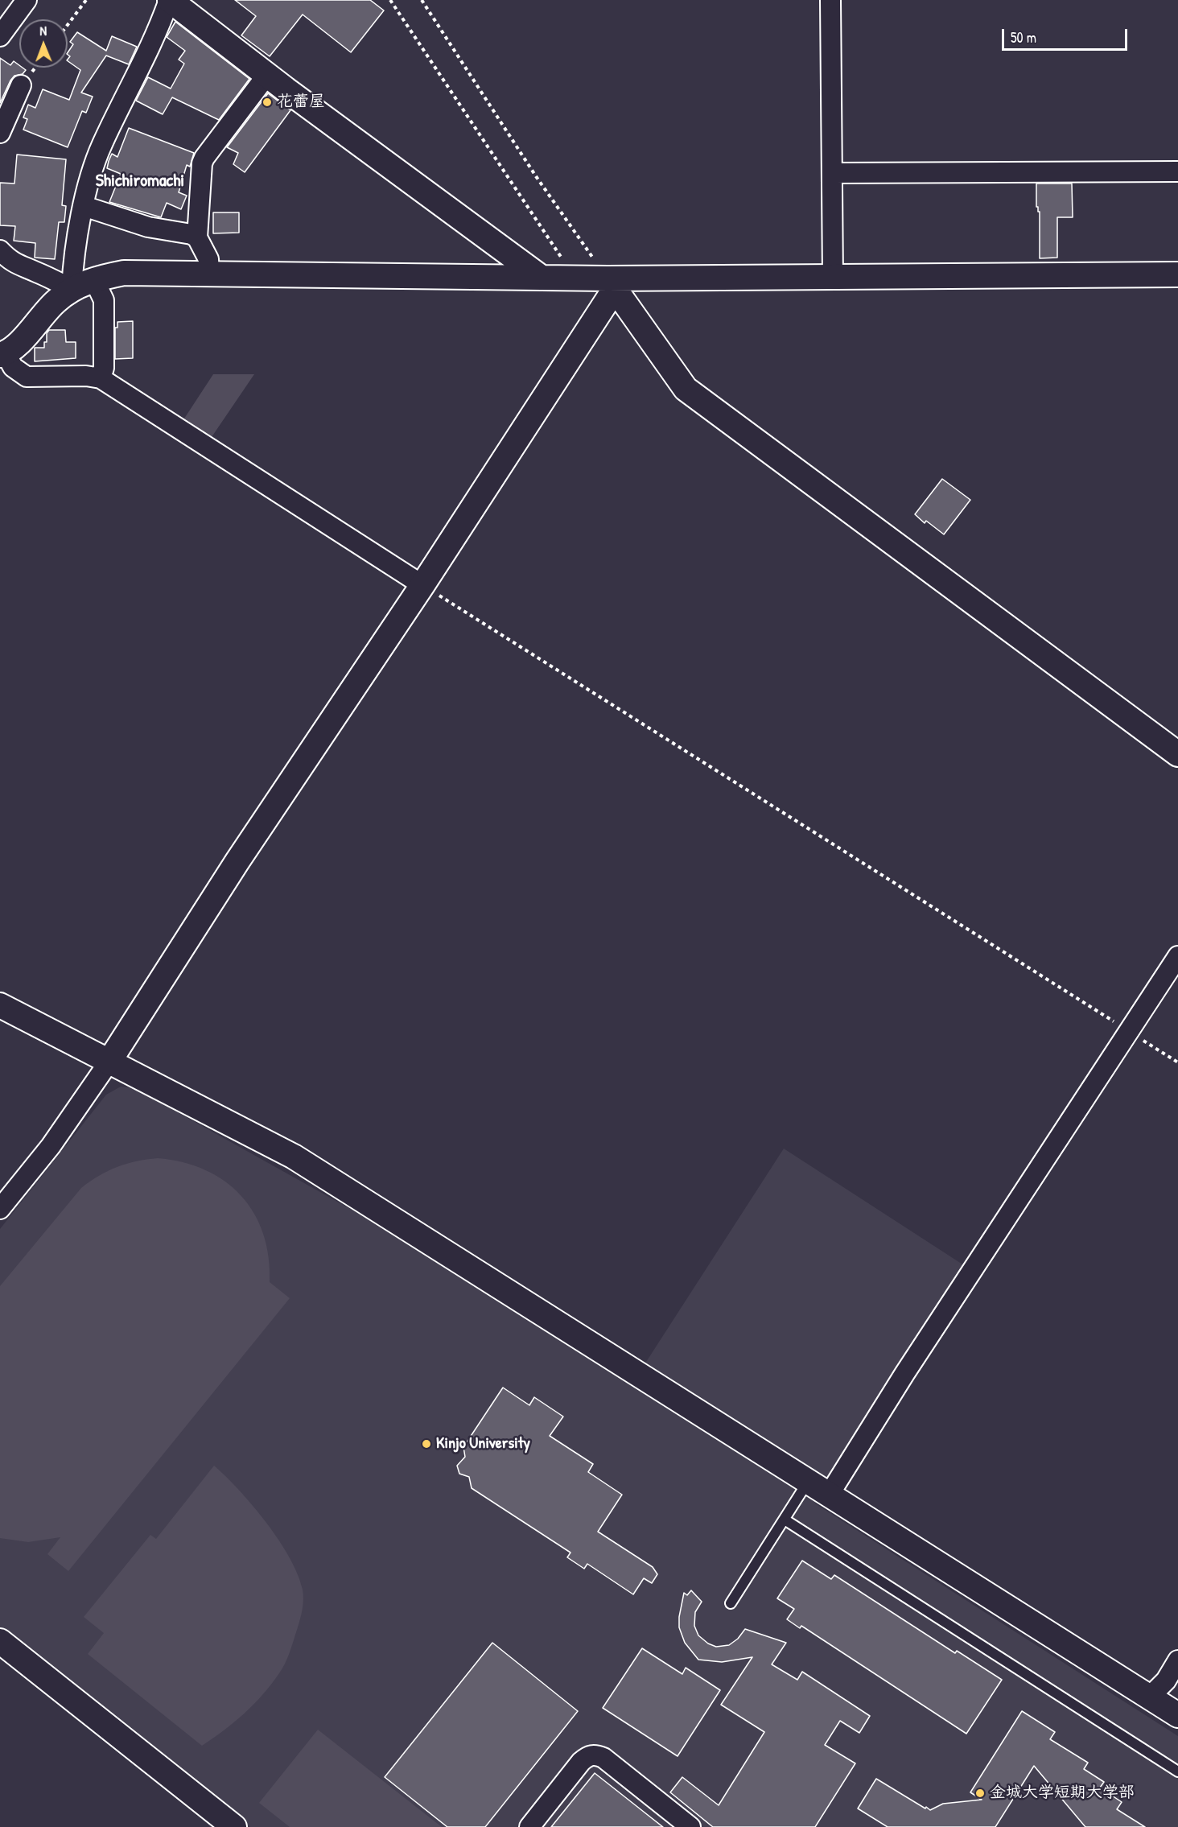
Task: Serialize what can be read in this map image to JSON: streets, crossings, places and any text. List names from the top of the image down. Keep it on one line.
{"districts":["Shichiromachi"],"places":["花蕾屋","Kinjo University","金城大学短期大学部"],"scale_bar":"50 m","north":"top"}
